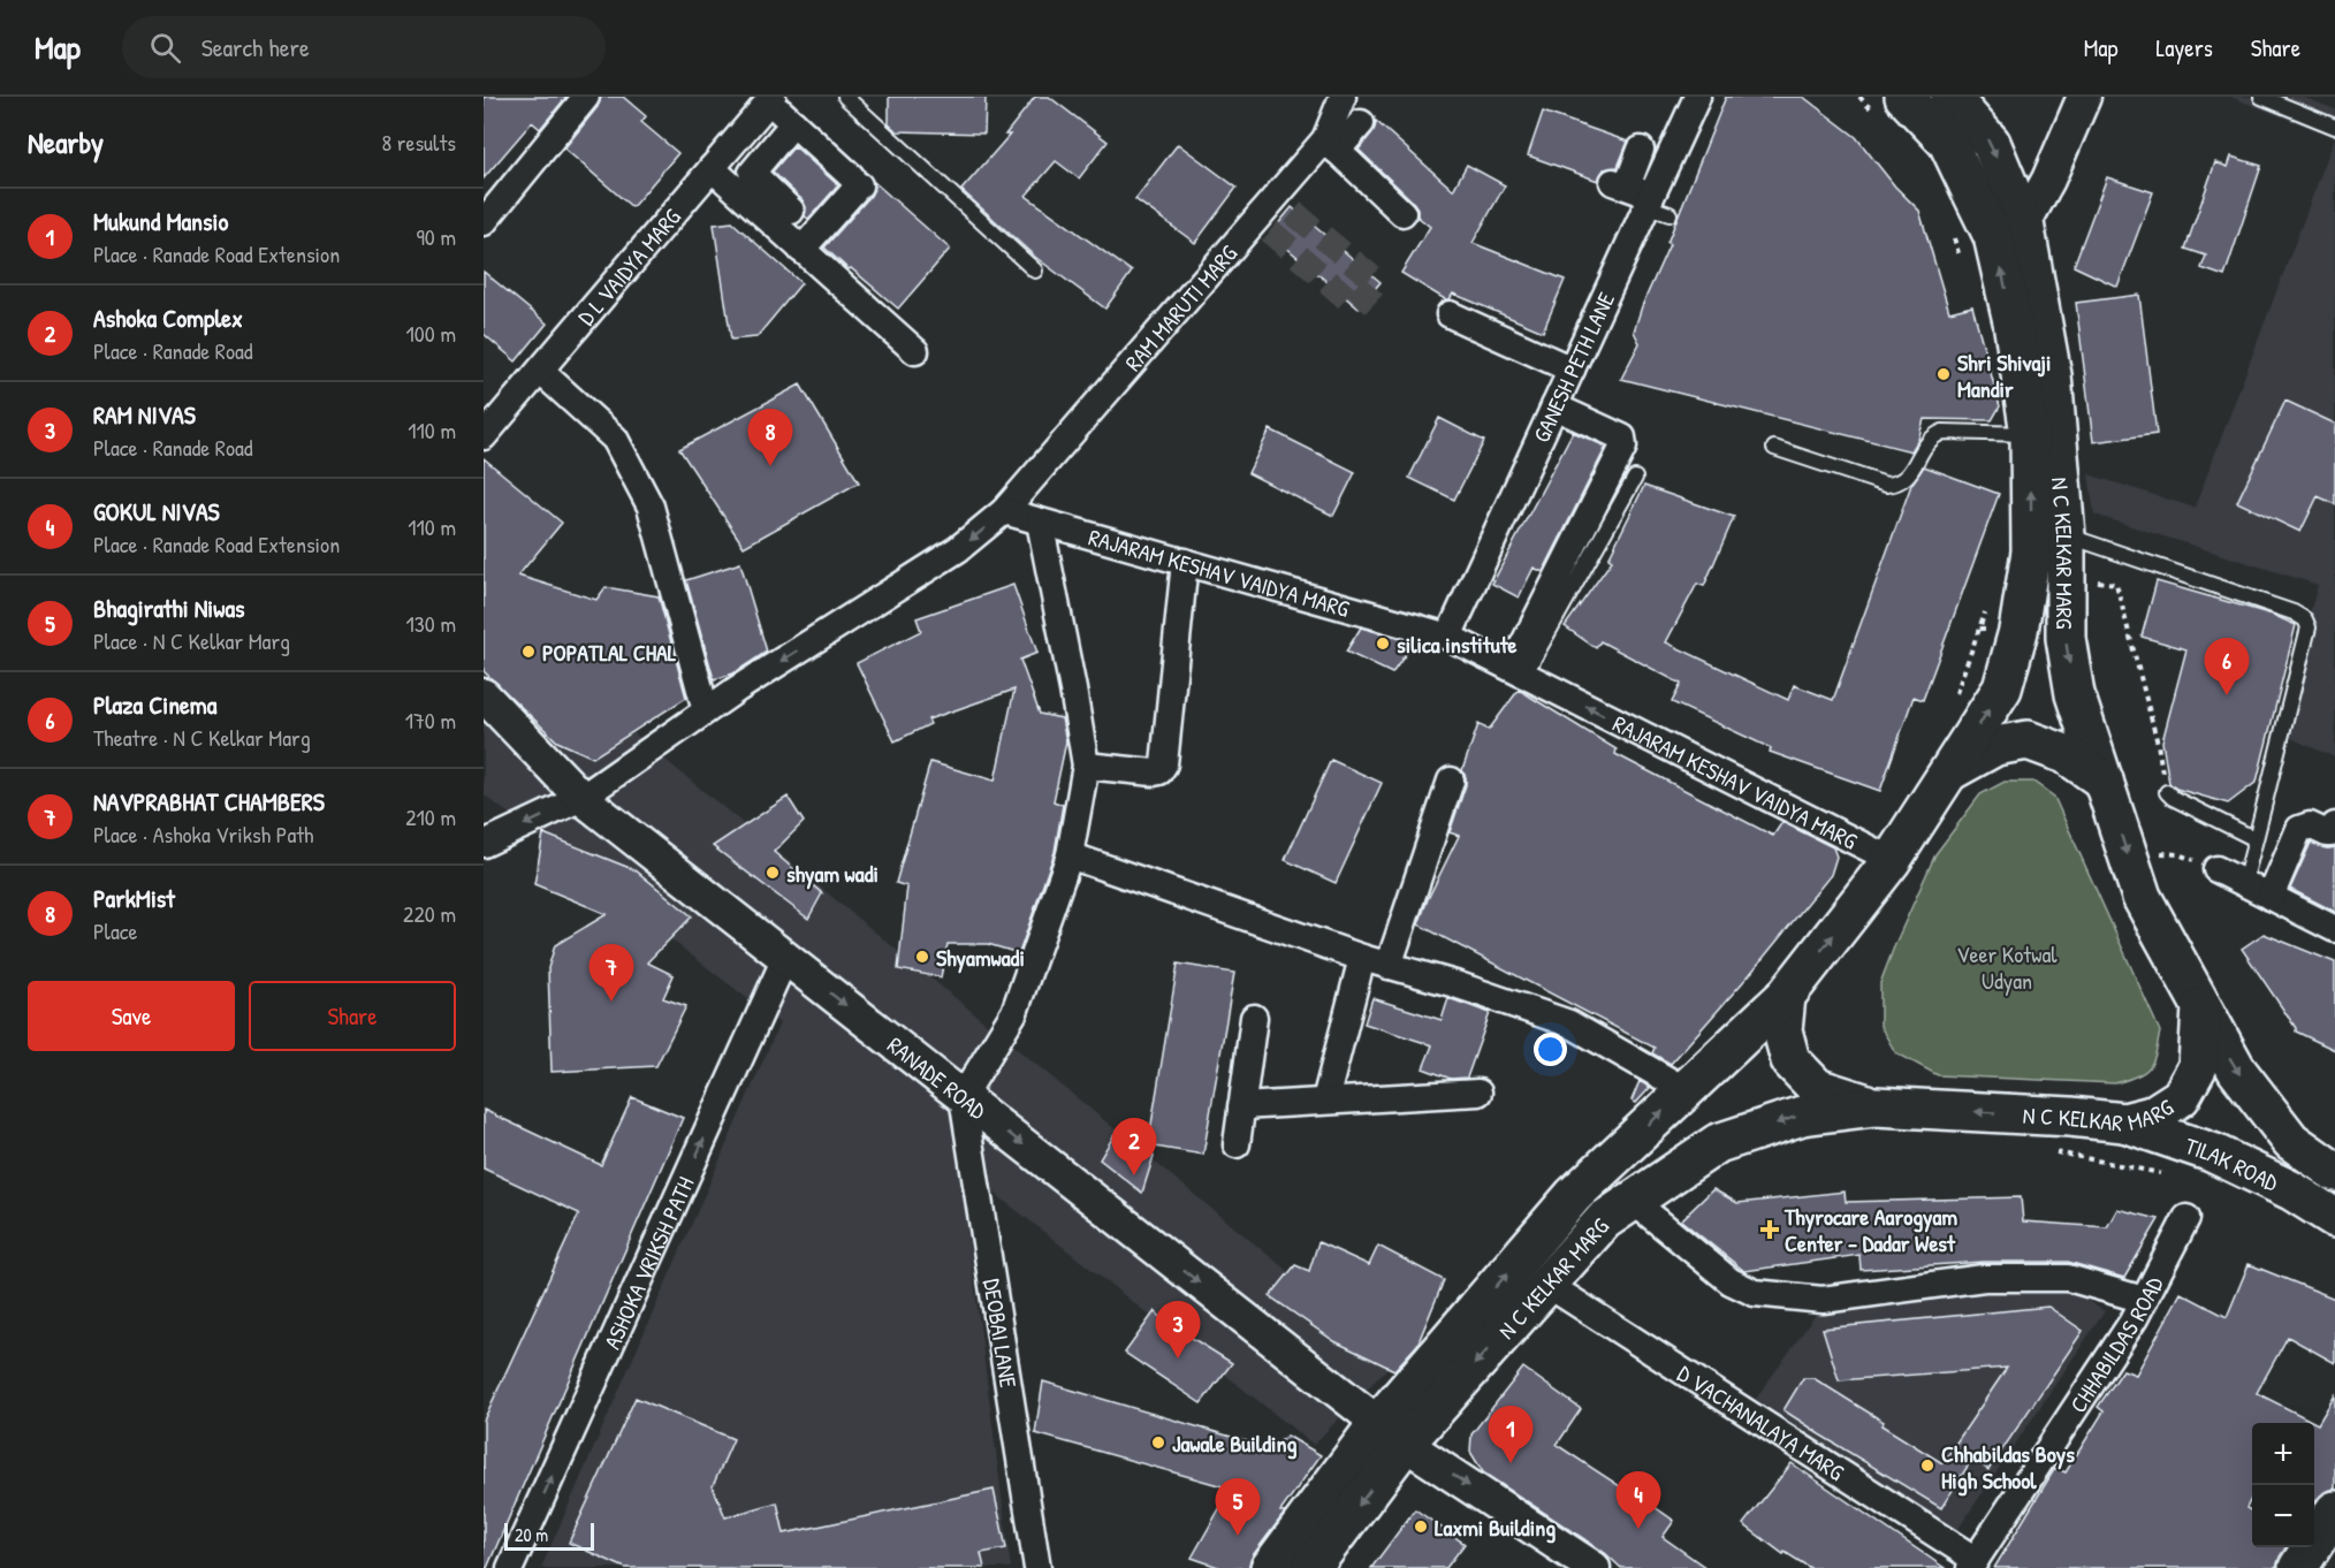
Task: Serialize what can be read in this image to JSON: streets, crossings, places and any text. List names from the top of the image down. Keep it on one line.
{"streets":{"main road":["N C KELKAR MARG","TILAK ROAD"],"street":["D L VAIDYA MARG","RAM MARUTI MARG","GANESH PETH LANE","RAJARAM KESHAV VAIDYA MARG","RANADE ROAD","ASHOKA VRIKSH PATH","DEOBAI LANE","CHHABILDAS ROAD","D VACHANALAYA MARG"]},"crossings":[["RAM MARUTI MARG","RAJARAM KESHAV VAIDYA MARG"],["GANESH PETH LANE","RAJARAM KESHAV VAIDYA MARG"],["N C KELKAR MARG","RAJARAM KESHAV VAIDYA MARG"],["N C KELKAR MARG","RANADE ROAD"],["N C KELKAR MARG","TILAK ROAD"],["N C KELKAR MARG","D VACHANALAYA MARG"],["RANADE ROAD","ASHOKA VRIKSH PATH"],["RANADE ROAD","DEOBAI LANE"],["CHHABILDAS ROAD","D VACHANALAYA MARG"]],"one_way":["RAJARAM KESHAV VAIDYA MARG","RANADE ROAD","TILAK ROAD","ASHOKA VRIKSH PATH"],"parks":["Veer Kotwal Udyan"],"places":{"other":["Shri Shivaji Mandir","silica institute","POPATLAL CHAL","shyam wadi","Shyamwadi","Jawale Building","Chhabildas Boys High School","Laxmi Building"],"health":["Thyrocare Aarogyam Center - Dadar West"]},"scale_bar":"20 m","page":{"header":"Map","search":"Search here","nav":["Map","Layers","Share"],"heading":["Nearby","8 results"],"list":[{"mark":"1","name":"Mukund Mansio","note":"Place · Ranade Road Extension","value":"90 m"},{"mark":"2","name":"Ashoka Complex","note":"Place · Ranade Road","value":"100 m"},{"mark":"3","name":"RAM NIVAS","note":"Place · Ranade Road","value":"110 m"},{"mark":"4","name":"GOKUL NIVAS","note":"Place · Ranade Road Extension","value":"110 m"},{"mark":"5","name":"Bhagirathi Niwas","note":"Place · N C Kelkar Marg","value":"130 m"},{"mark":"6","name":"Plaza Cinema","note":"Theatre · N C Kelkar Marg","value":"170 m"},{"mark":"7","name":"NAVPRABHAT CHAMBERS","note":"Place · Ashoka Vriksh Path","value":"210 m"},{"mark":"8","name":"ParkMist","note":"Place","value":"220 m"}],"pins":["8","6","7","2","3","1","4","5"],"buttons":["Save","Share"],"map_buttons":["+","−"],"scale":"20 m"}}
